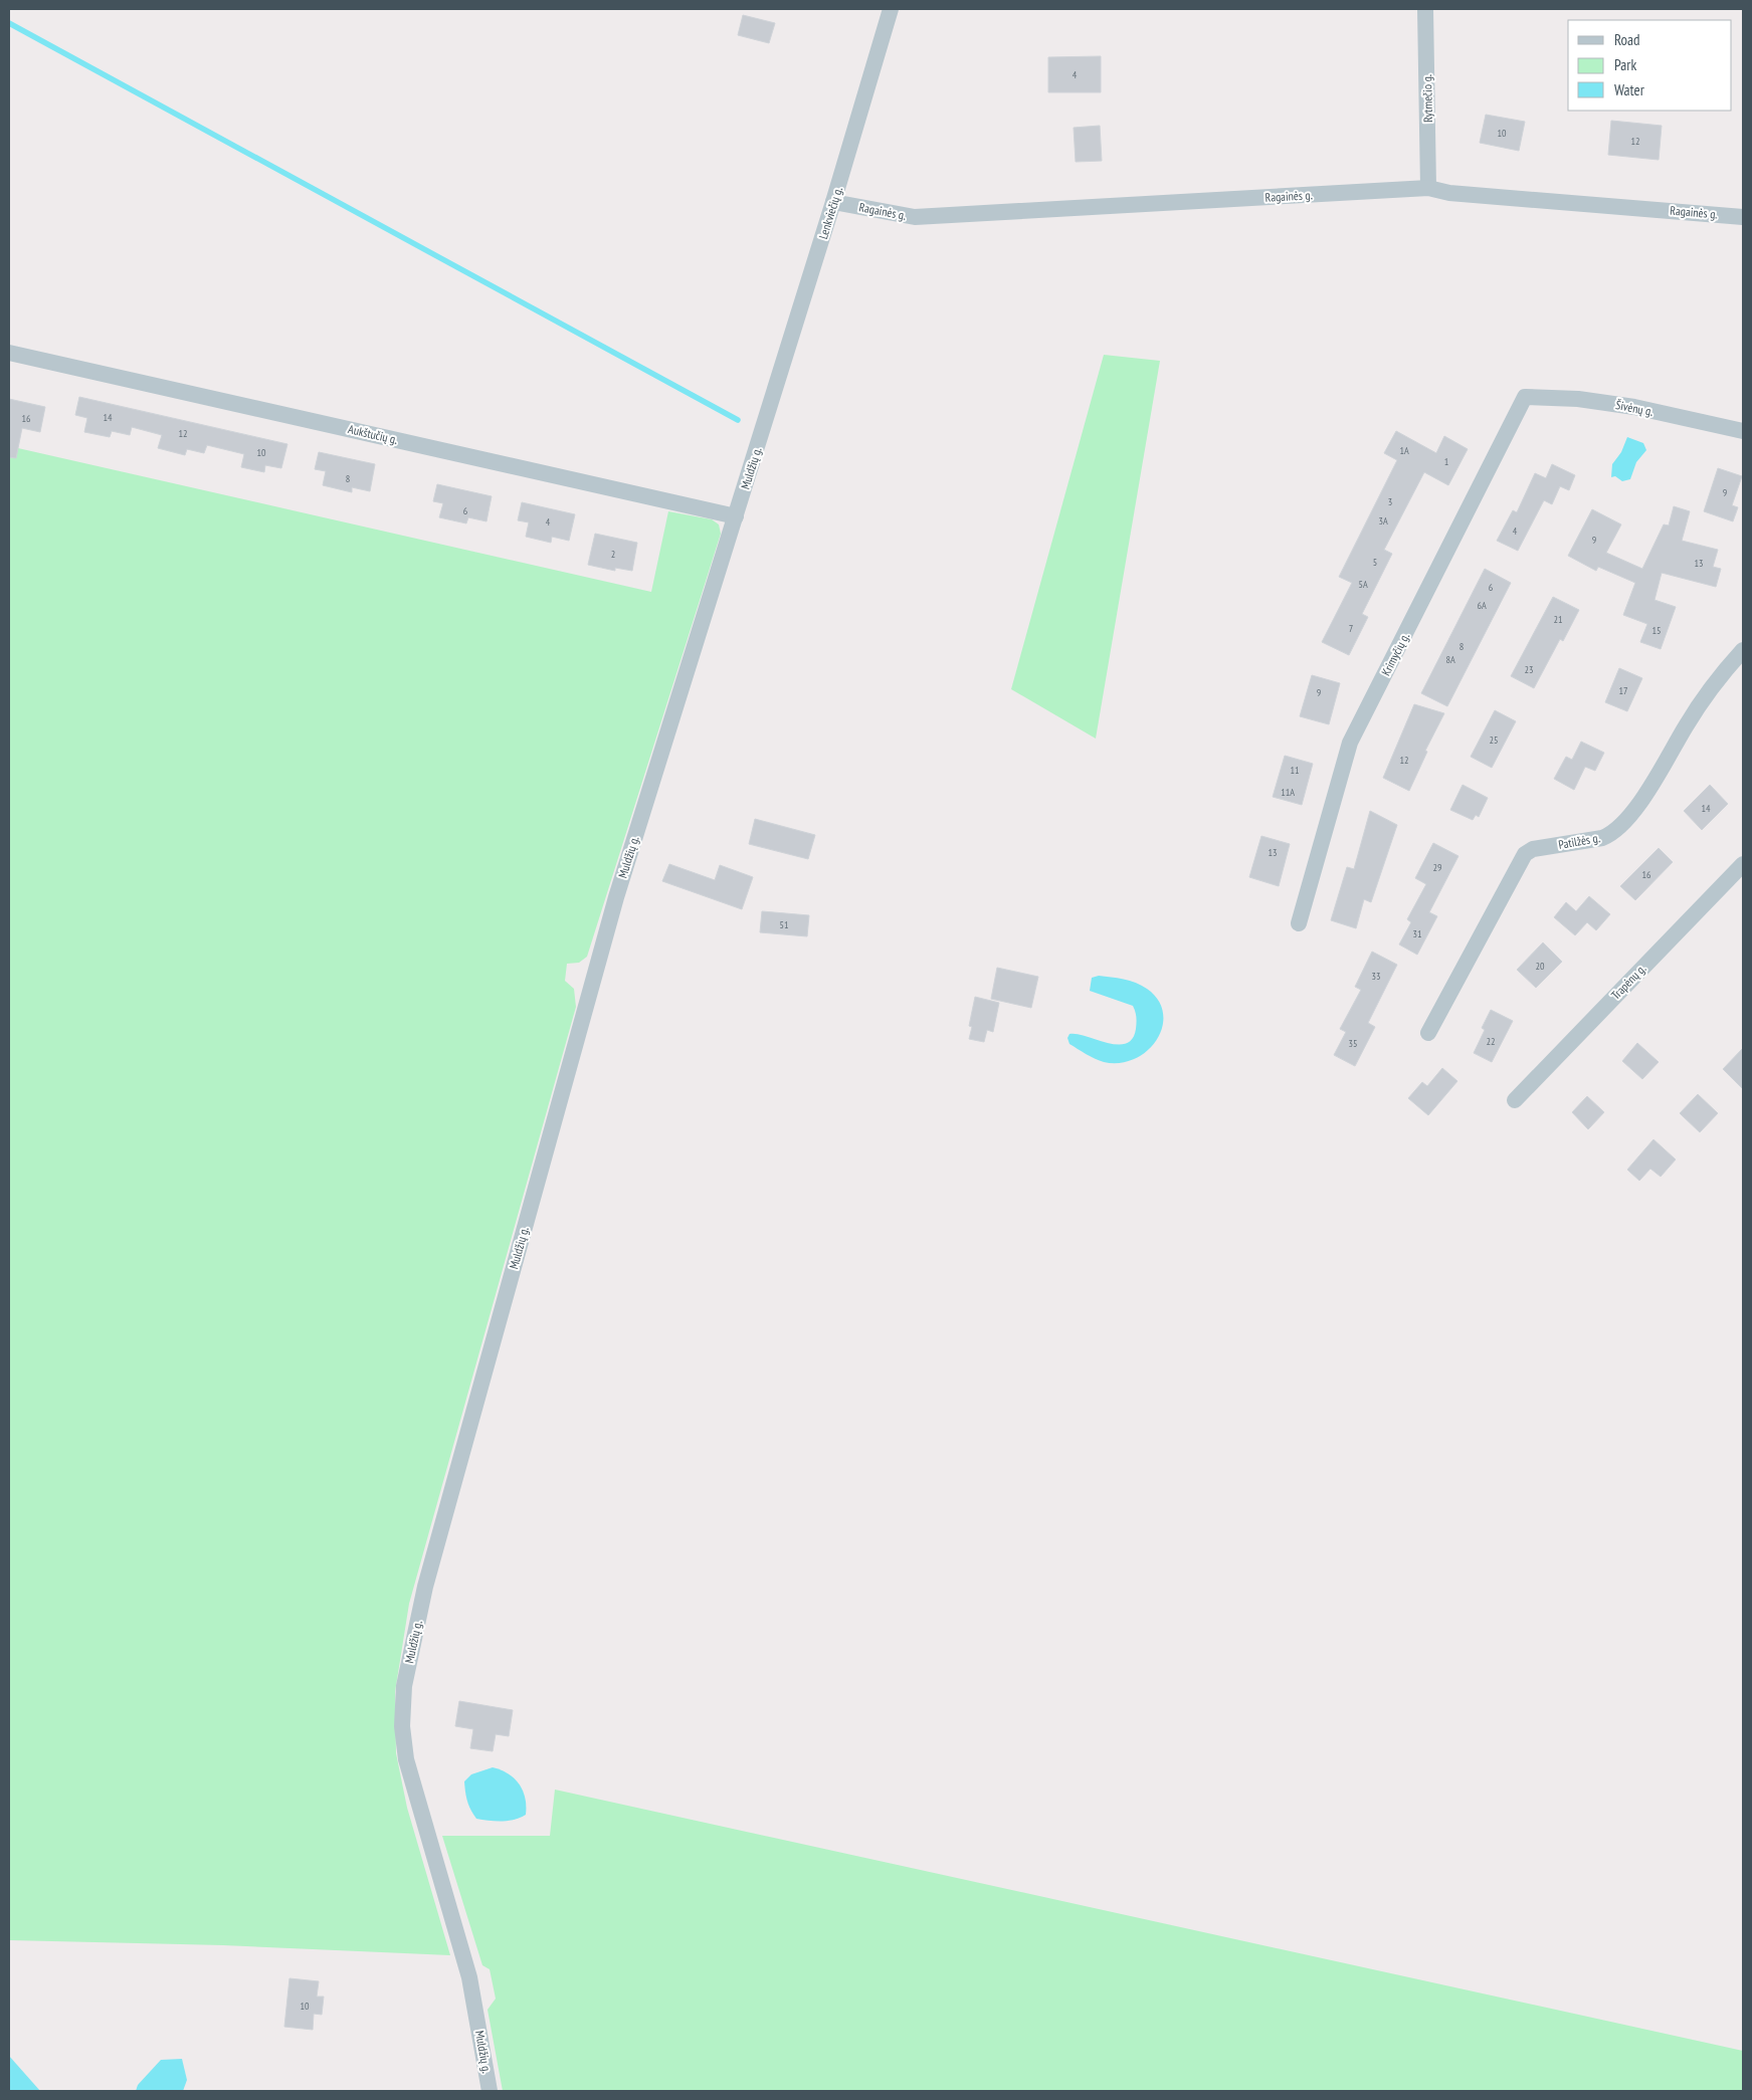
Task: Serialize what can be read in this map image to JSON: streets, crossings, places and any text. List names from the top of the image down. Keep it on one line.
{"streets":{"street":["Rytmečio g.","Ragainės g.","Lenkviečių g.","Šivėnų g.","Aukštučių g.","Muldžių g.","Krimyčių g.","Patilžės g.","Trapėnų g."]},"crossings":[["Rytmečio g.","Ragainės g."],["Ragainės g.","Lenkviečių g."],["Lenkviečių g.","Muldžių g."],["Šivėnų g.","Krimyčių g."],["Aukštučių g.","Muldžių g."]],"house_numbers":["4","10","12","14","16","12","1A","10","1","8","9","3","6","3A","4","4","9","2","5","13","5A","6","6A","21","7","15","8","8A","23","17","9","25","12","11","11A","14","13","29","16","51","31","20","33","22","35","10"],"legend":["Road","Park","Water"]}
